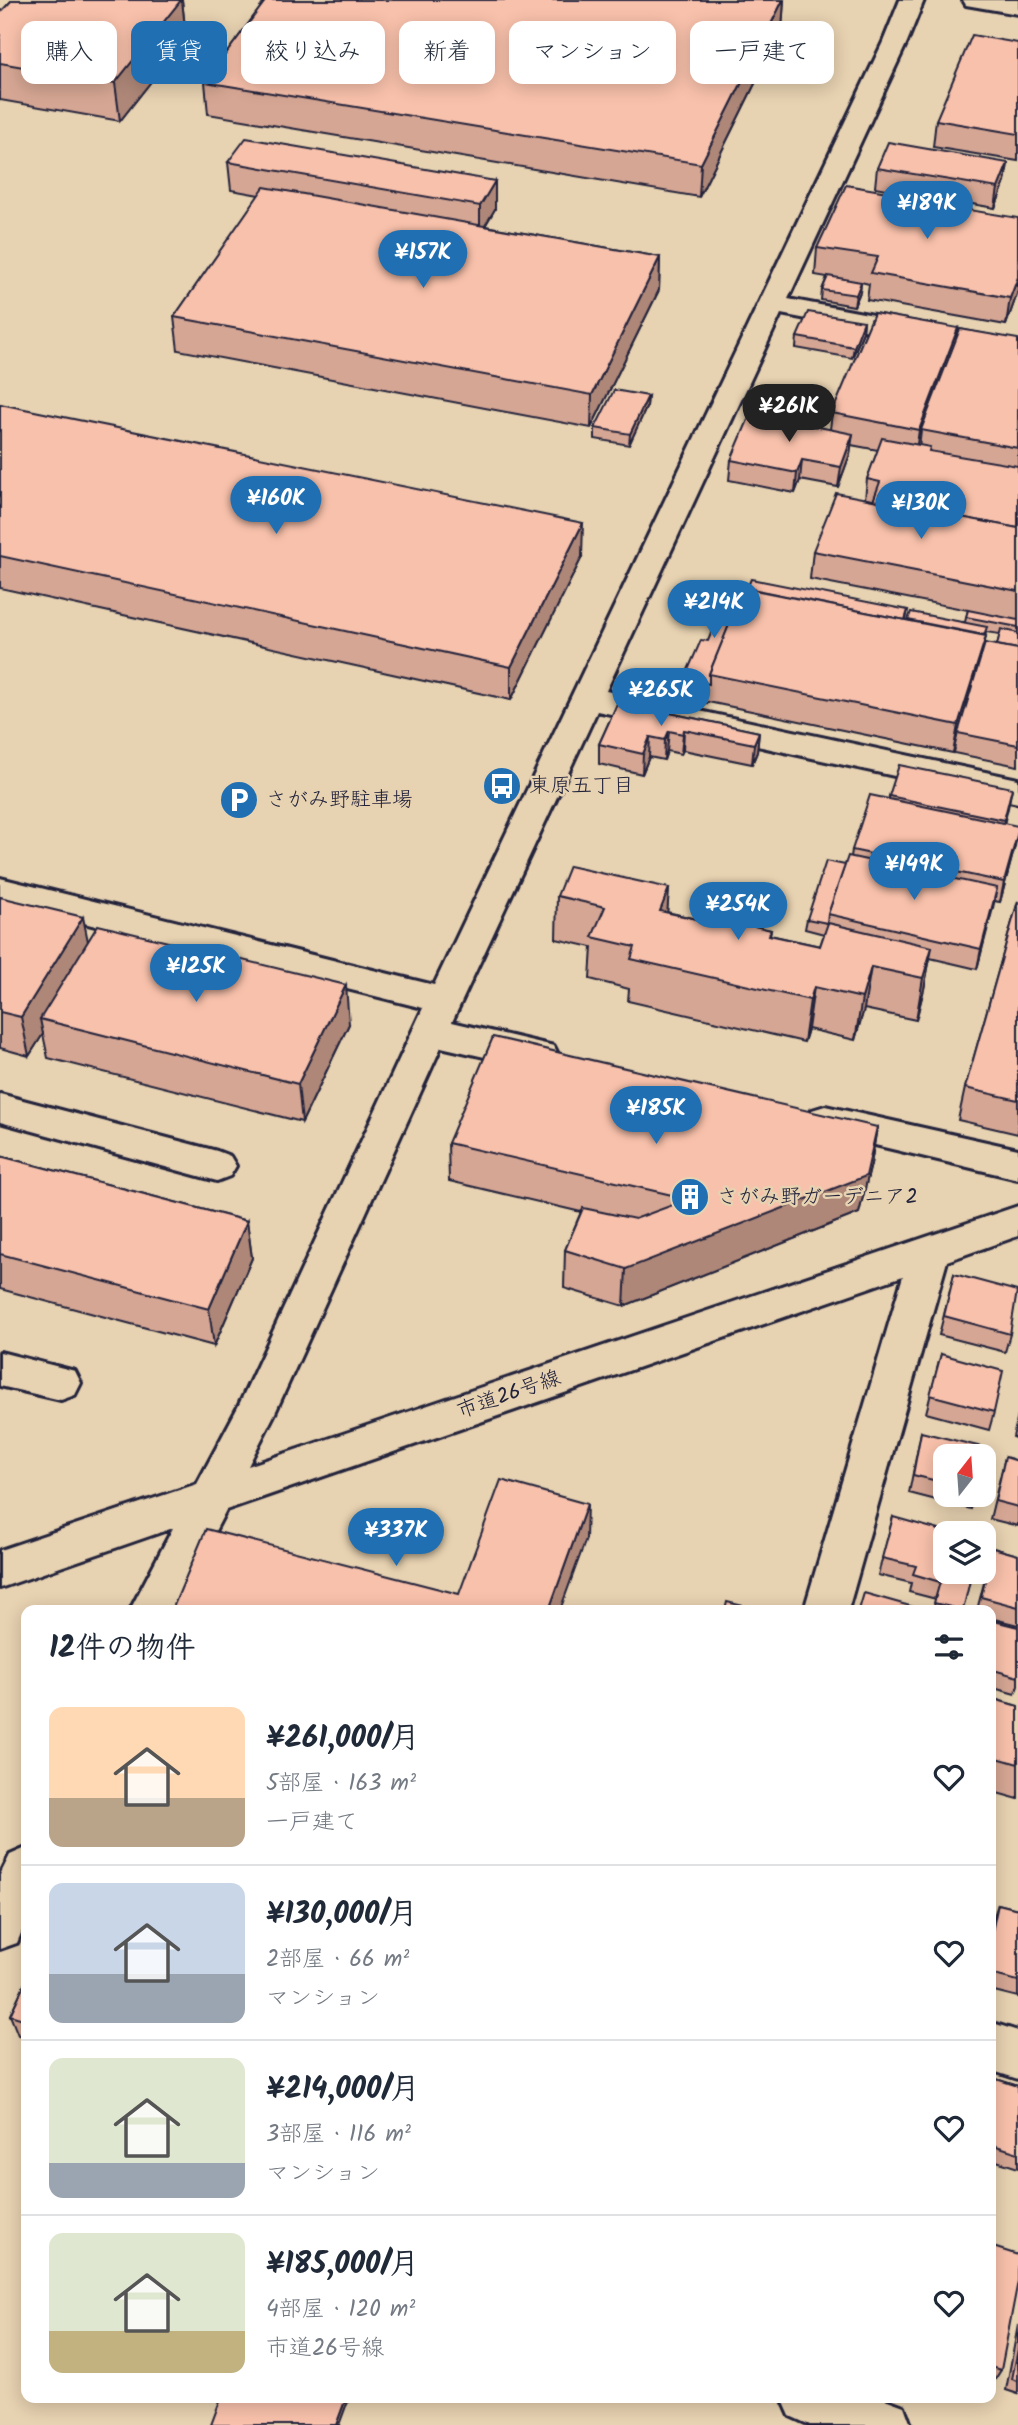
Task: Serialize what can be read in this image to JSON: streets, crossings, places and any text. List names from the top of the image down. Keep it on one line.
{"streets":{"main road":["市道26号線"]},"places":{"bus stop":["東原五丁目"],"parking":["さがみ野駐車場"],"building":["さがみ野ガーデニア2"]},"north":"top","page":{"chip":["購入","賃貸","絞り込み","新着","マンション","一戸建て"],"price":["¥189K","¥157K","¥261K","¥160K","¥130K","¥214K","¥265K","¥149K","¥254K","¥125K","¥185K","¥337K"],"heading":"12件の物件","list":[{"name":"¥261,000/月","note":"5部屋 · 163 m² · 一戸建て"},{"name":"¥130,000/月","note":"2部屋 · 66 m² · マンション"},{"name":"¥214,000/月","note":"3部屋 · 116 m² · マンション"},{"name":"¥185,000/月","note":"4部屋 · 120 m² · 市道26号線"}]}}
